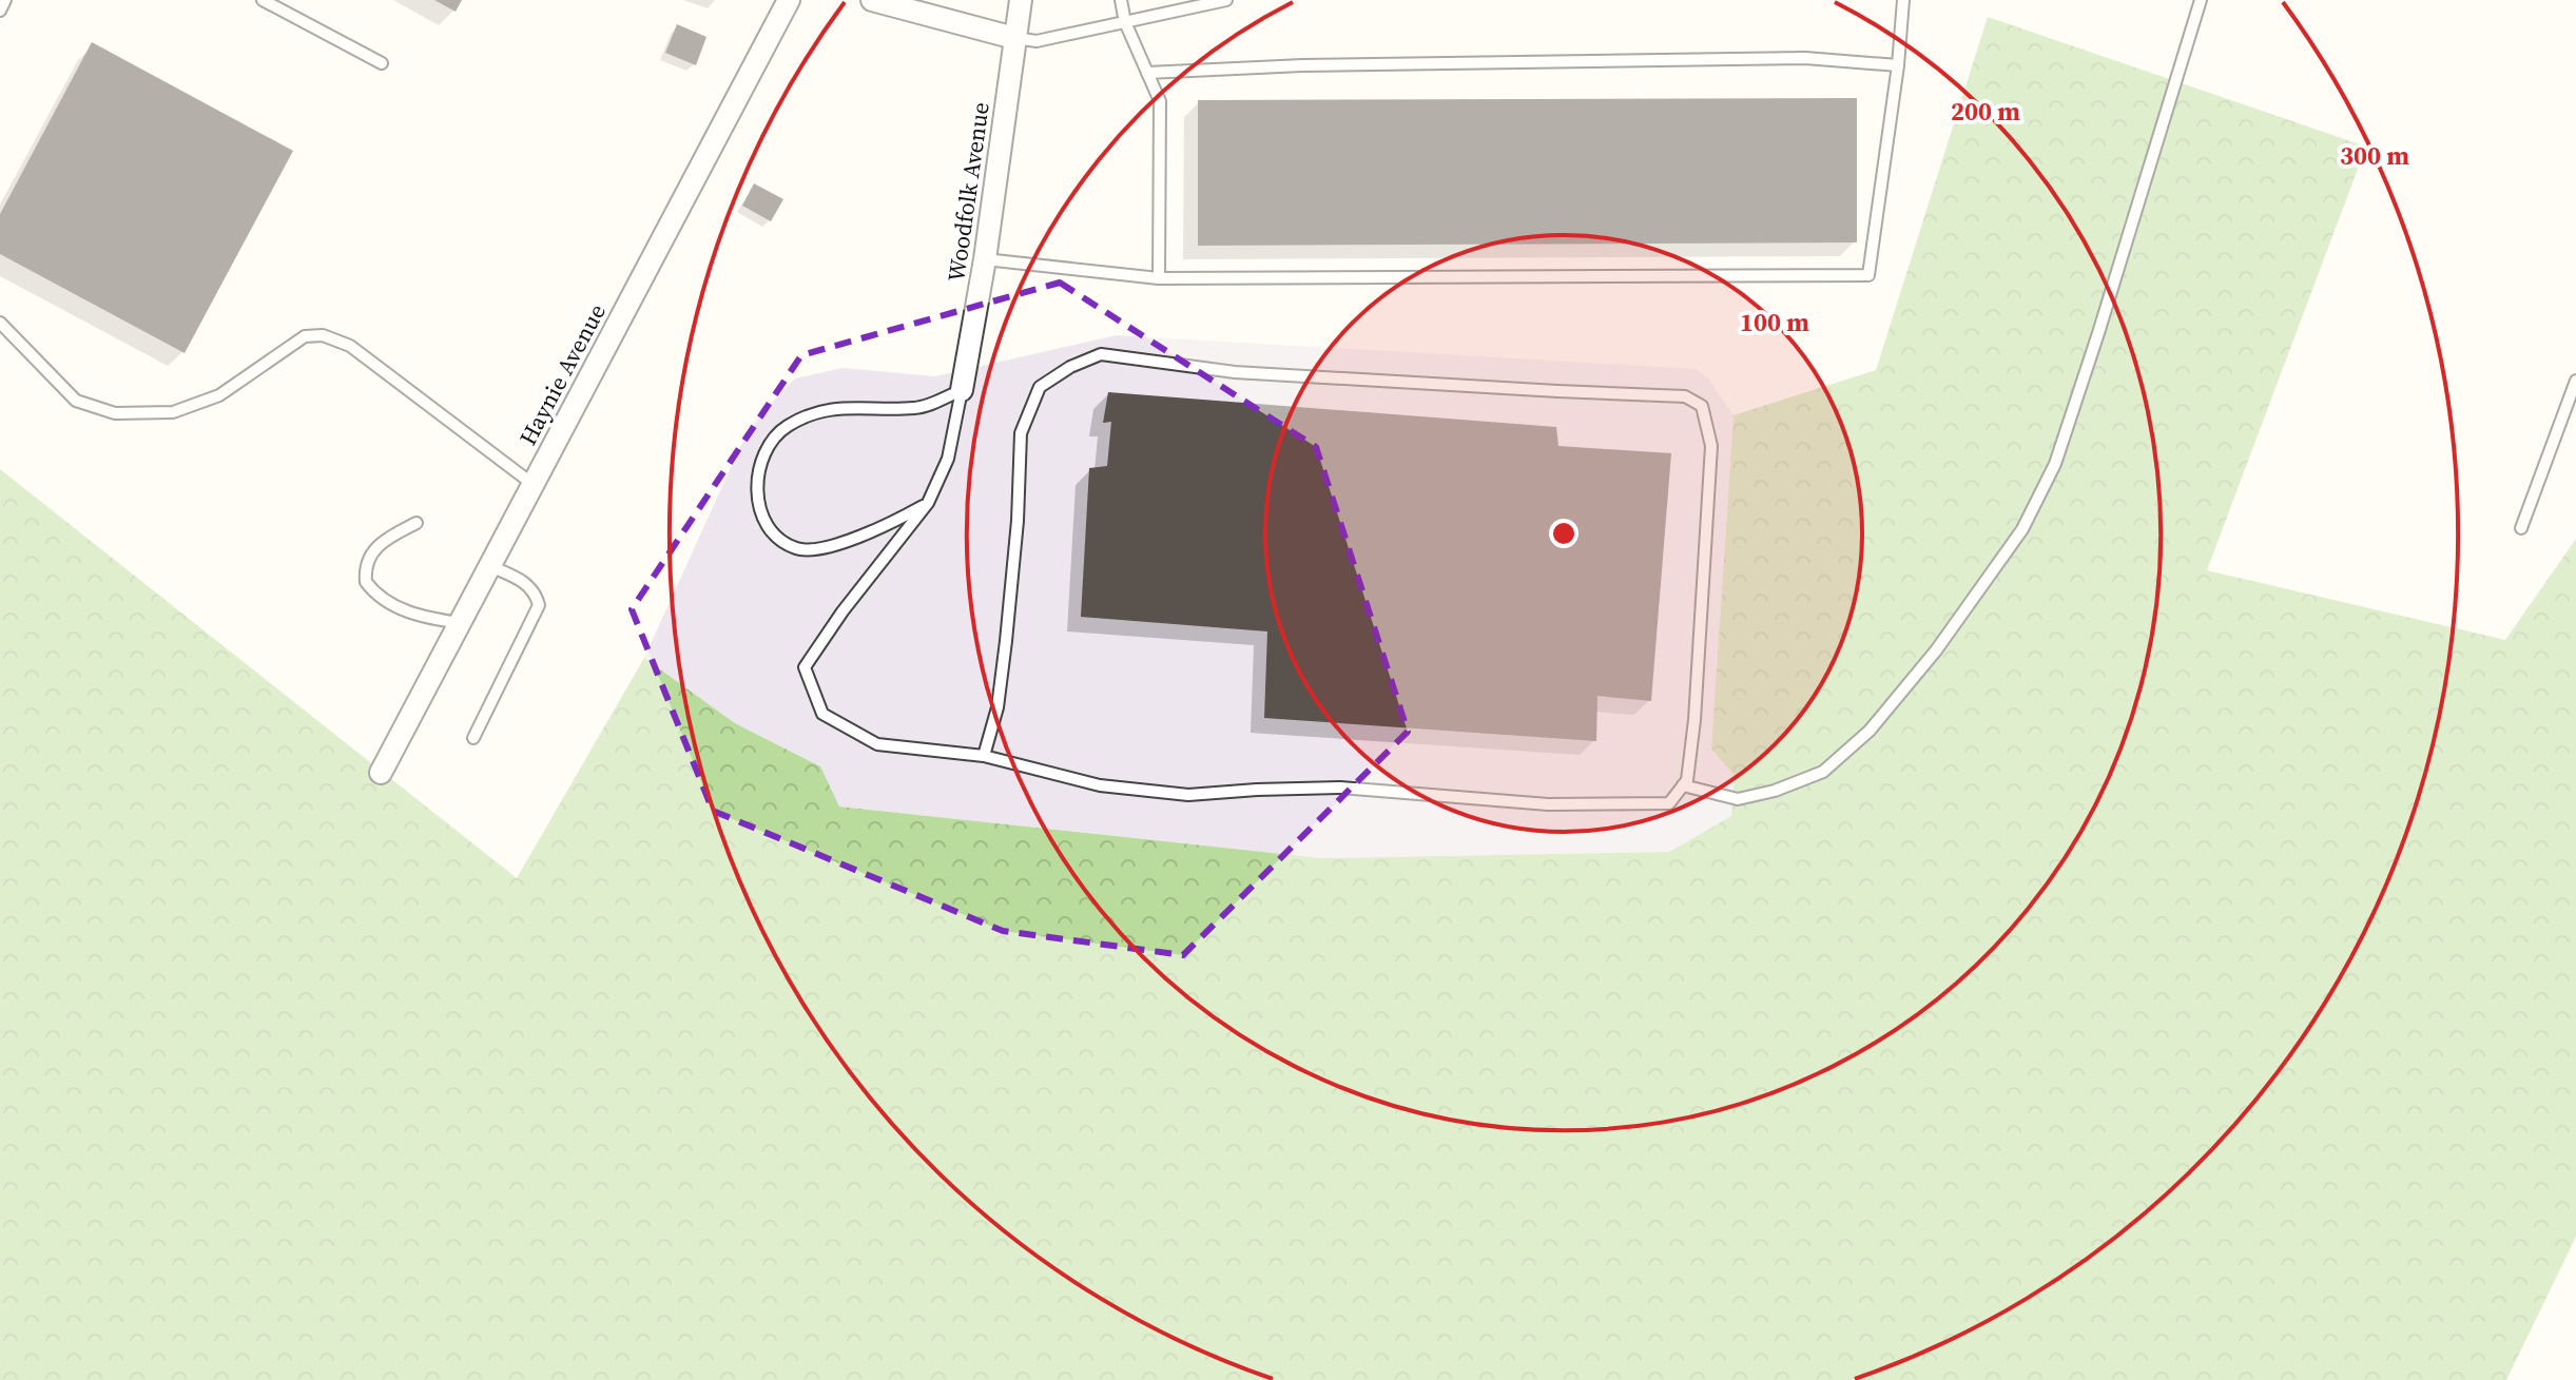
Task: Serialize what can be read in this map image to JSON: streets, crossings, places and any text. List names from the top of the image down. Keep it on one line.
{"streets":{"street":["Woodfolk Avenue","Haynie Avenue"]},"rings":["200 m","300 m","100 m"]}
